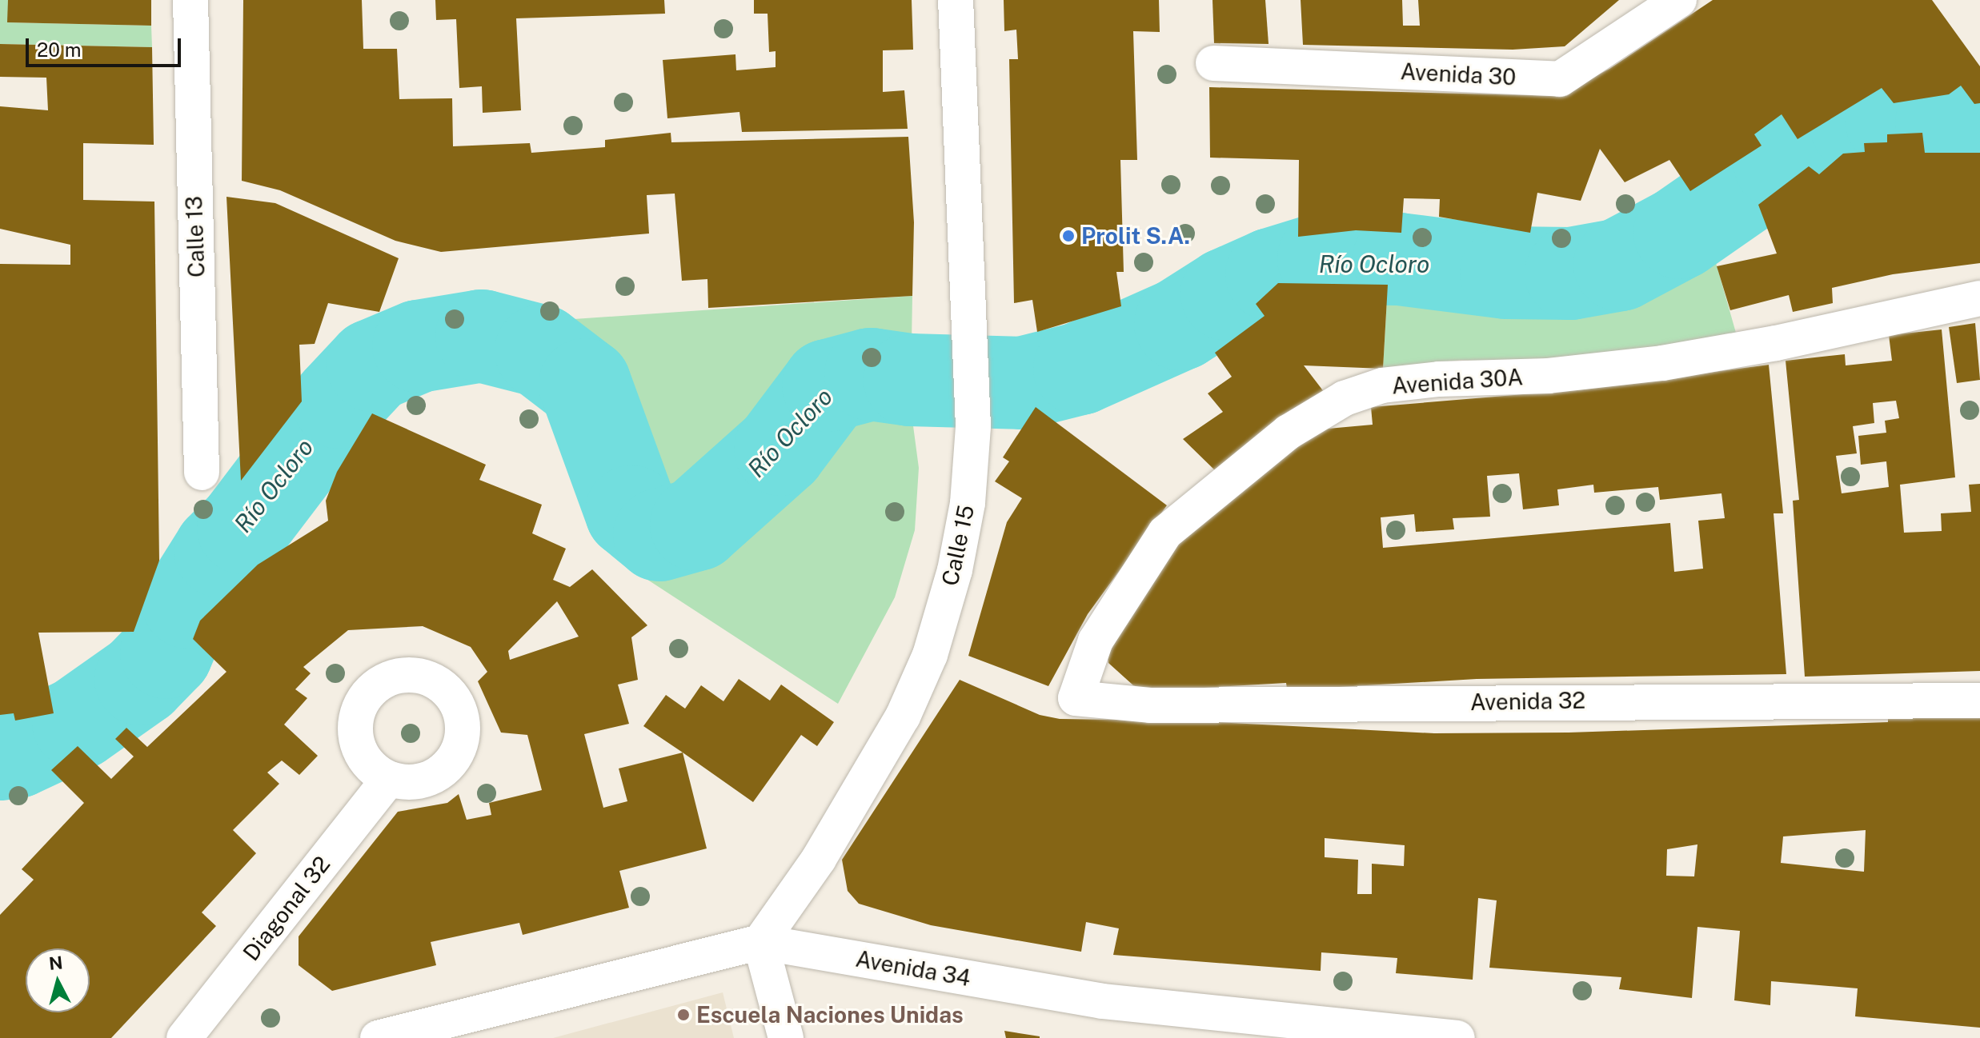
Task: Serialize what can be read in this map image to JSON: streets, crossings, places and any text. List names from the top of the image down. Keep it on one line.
{"streets":{"street":["Avenida 30","Calle 13","Avenida 30A","Calle 15","Avenida 32","Diagonal 32","Avenida 34"]},"crossings":[["Avenida 30A","Avenida 32"],["Calle 15","Avenida 34"]],"water":["Río Ocloro"],"places":["Prolit S.A.","Escuela Naciones Unidas"],"scale_bar":"20 m","north":"top"}
